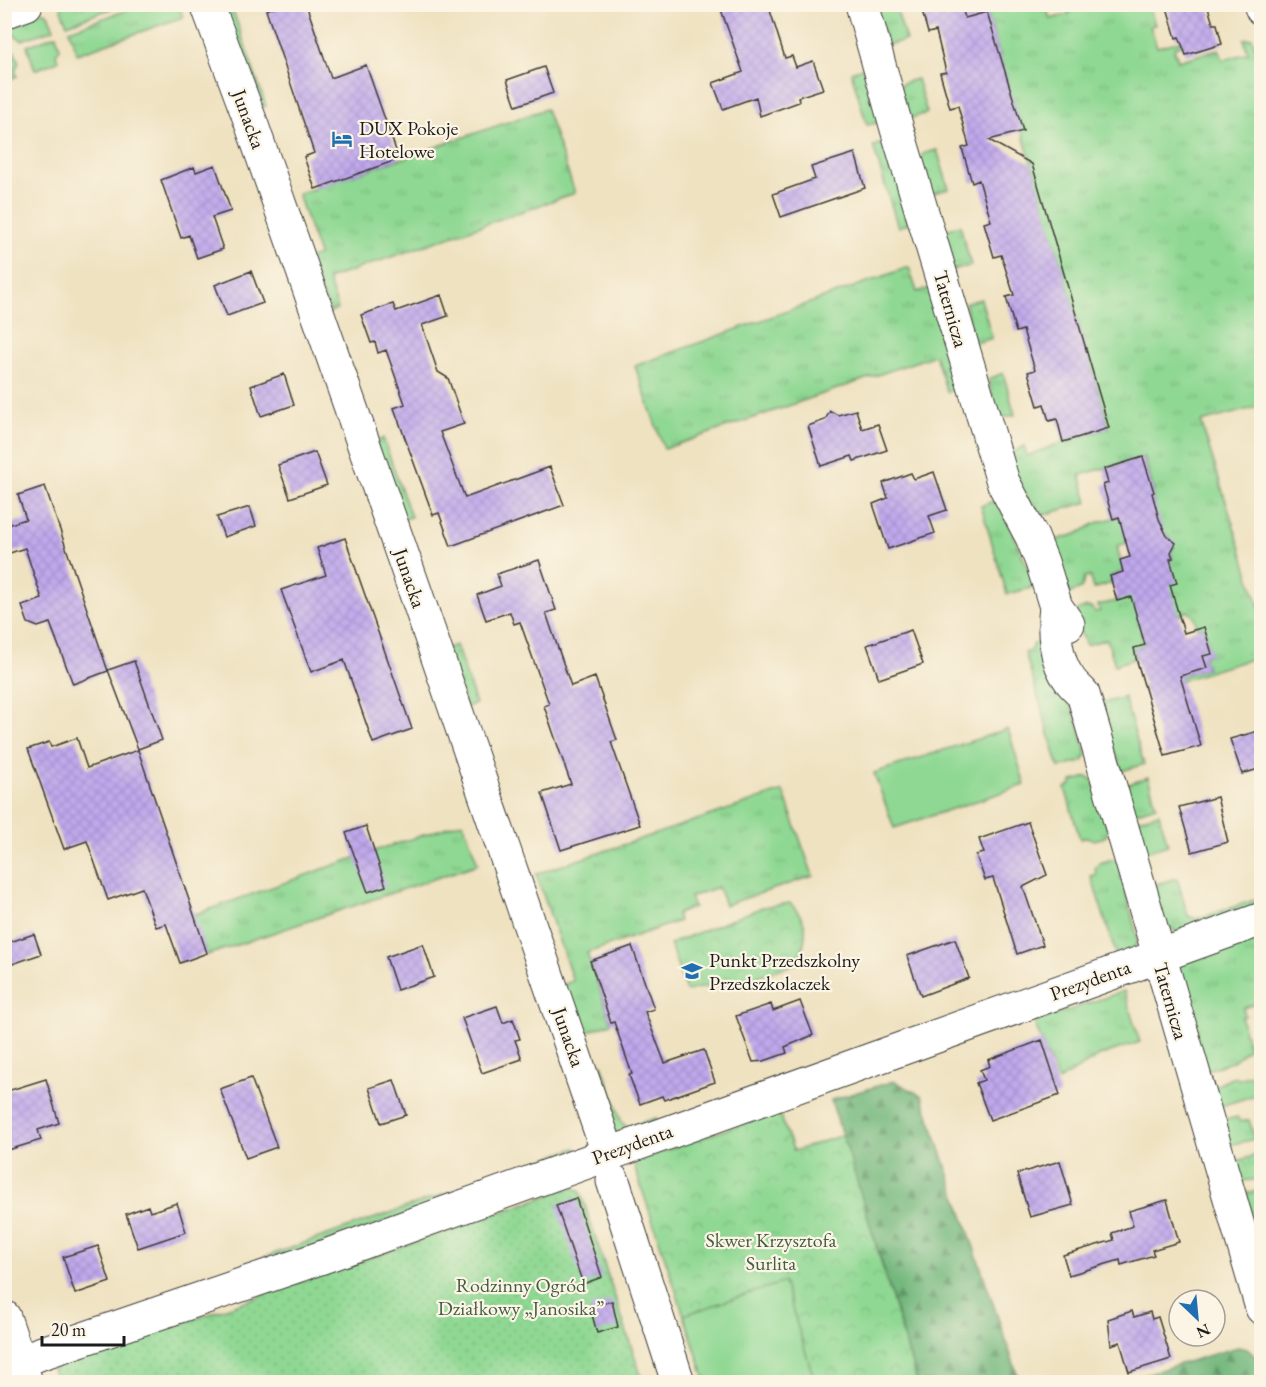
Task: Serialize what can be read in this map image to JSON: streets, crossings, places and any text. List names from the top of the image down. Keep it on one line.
{"streets":{"street":["Junacka","Taternicza","Prezydenta"]},"crossings":[["Junacka","Prezydenta"],["Taternicza","Prezydenta"]],"parks":["Skwer Krzysztofa Surlita","Rodzinny Ogród Działkowy „Janosika”"],"places":{"hotel":["DUX Pokoje Hotelowe"],"school or university":["Punkt Przedszkolny Przedszkolaczek"]},"scale_bar":"20 m","north":"bottom right"}
